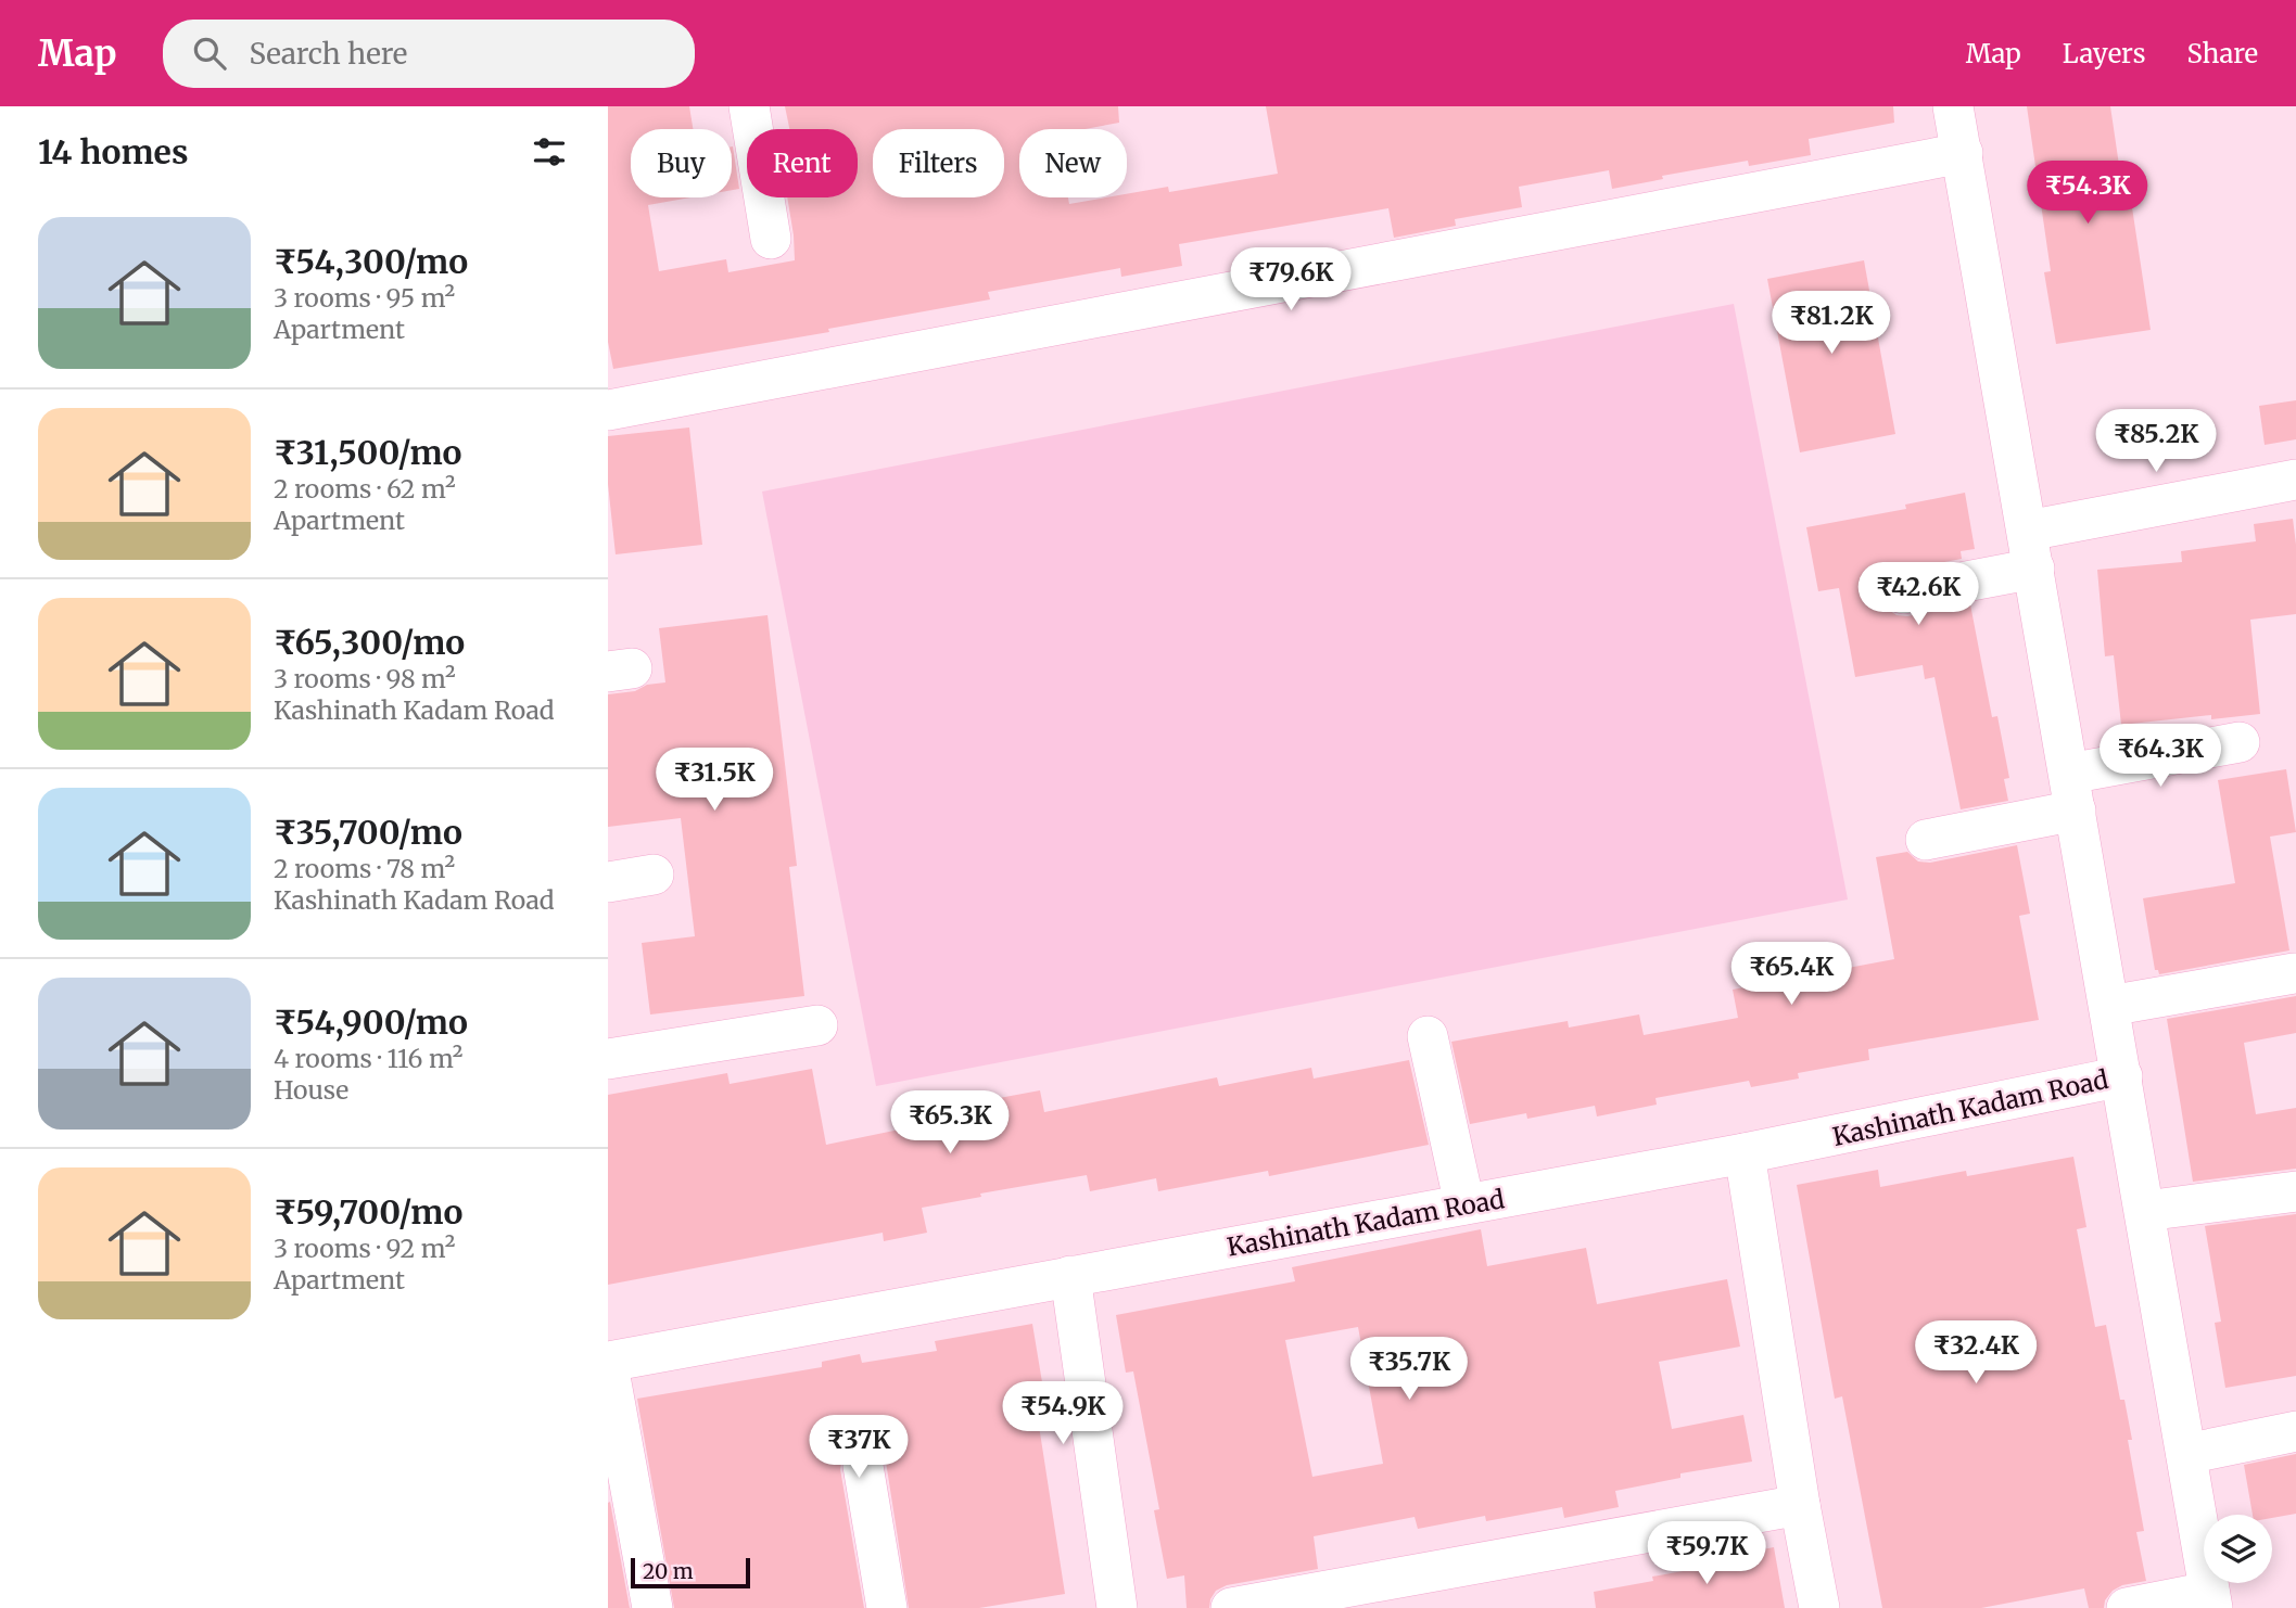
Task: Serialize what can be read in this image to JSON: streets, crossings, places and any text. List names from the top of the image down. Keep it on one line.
{"streets":{"street":["Kashinath Kadam Road"]},"scale_bar":"20 m","page":{"header":"Map","search":"Search here","nav":["Map","Layers","Share"],"heading":"14 homes","chip":["Buy","Rent","Filters","New"],"price":["₹54.3K","₹79.6K","₹81.2K","₹85.2K","₹42.6K","₹64.3K","₹31.5K","₹65.4K","₹65.3K","₹32.4K","₹35.7K","₹54.9K","₹37K","₹59.7K"],"list":[{"name":"₹54,300/mo","note":"3 rooms · 95 m² · Apartment"},{"name":"₹31,500/mo","note":"2 rooms · 62 m² · Apartment"},{"name":"₹65,300/mo","note":"3 rooms · 98 m² · Kashinath Kadam Road"},{"name":"₹35,700/mo","note":"2 rooms · 78 m² · Kashinath Kadam Road"},{"name":"₹54,900/mo","note":"4 rooms · 116 m² · House"},{"name":"₹59,700/mo","note":"3 rooms · 92 m² · Apartment"}],"scale":"20 m"}}
